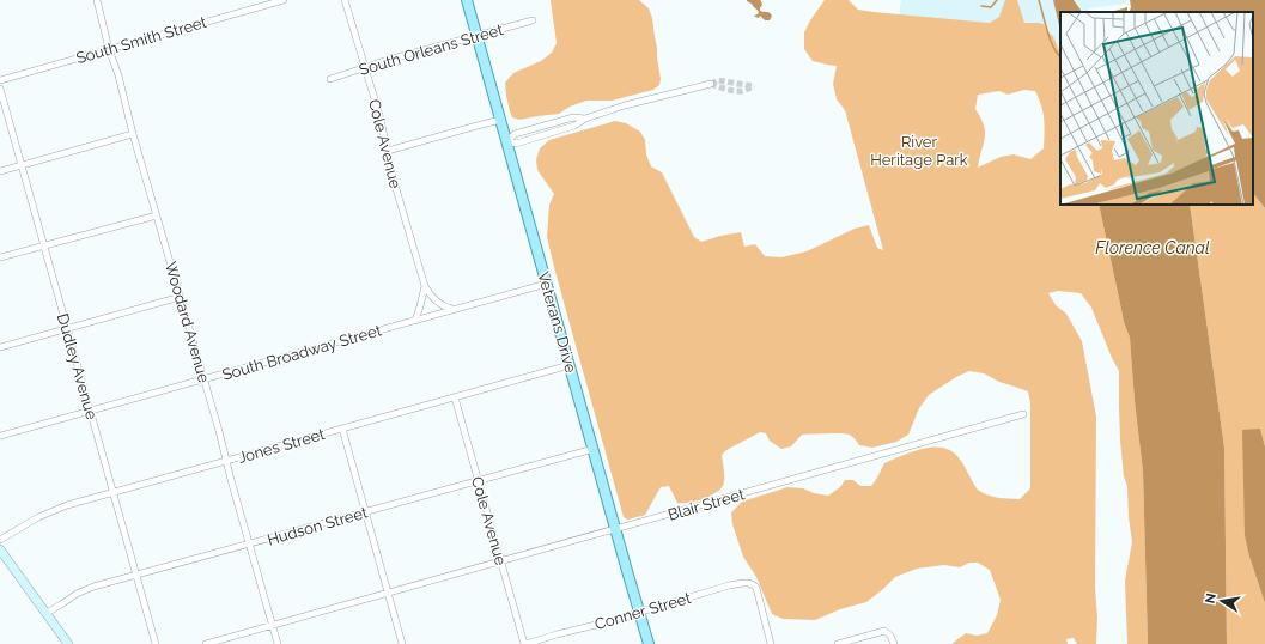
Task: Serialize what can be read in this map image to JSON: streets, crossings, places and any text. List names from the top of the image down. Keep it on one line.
{"streets":{"main road":["Veterans Drive"],"street":["South Smith Street","South Orleans Street","Cole Avenue","Woodard Avenue","South Broadway Street","Dudley Avenue","Jones Street","Blair Street","Hudson Street","Conner Street"]},"crossings":[["South Smith Street","Woodard Avenue"],["South Orleans Street","Cole Avenue"],["South Orleans Street","Veterans Drive"],["Cole Avenue","South Broadway Street"],["Cole Avenue","Jones Street"],["Cole Avenue","Blair Street"],["Cole Avenue","Hudson Street"],["Cole Avenue","Conner Street"],["Woodard Avenue","South Broadway Street"],["Woodard Avenue","Jones Street"],["Woodard Avenue","Blair Street"],["Woodard Avenue","Hudson Street"],["Veterans Drive","South Broadway Street"],["Veterans Drive","Jones Street"],["Veterans Drive","Blair Street"],["Veterans Drive","Hudson Street"],["Veterans Drive","Conner Street"],["South Broadway Street","Dudley Avenue"],["Dudley Avenue","Jones Street"],["Dudley Avenue","Hudson Street"]],"water":["Florence Canal"],"parks":["River Heritage Park"],"north":"left"}
